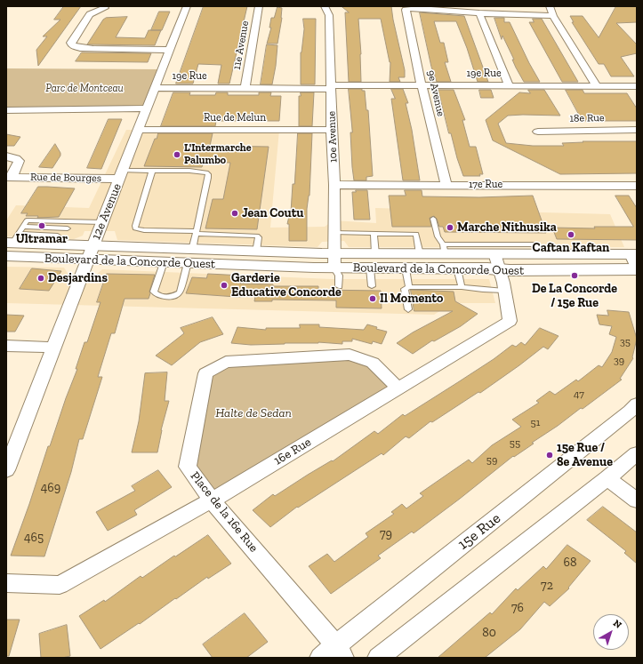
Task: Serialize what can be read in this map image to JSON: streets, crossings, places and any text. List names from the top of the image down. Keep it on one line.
{"streets":{"street":["11e Avenue","19e Rue","9e Avenue","Rue de Melun","18e Rue","10e Avenue","Rue de Bourges","17e Rue","12e Avenue","Boulevard de la Concorde Ouest","16e Rue","Place de la 16e Rue","15e Rue"]},"crossings":[["11e Avenue","19e Rue"],["19e Rue","9e Avenue"],["19e Rue","10e Avenue"],["19e Rue","12e Avenue"],["9e Avenue","17e Rue"],["Rue de Melun","10e Avenue"],["Rue de Melun","12e Avenue"],["10e Avenue","17e Rue"],["10e Avenue","Boulevard de la Concorde Ouest"],["Rue de Bourges","12e Avenue"],["12e Avenue","Boulevard de la Concorde Ouest"],["Boulevard de la Concorde Ouest","16e Rue"],["16e Rue","Place de la 16e Rue"],["Place de la 16e Rue","15e Rue"]],"parks":["Parc de Montceau","Halte de Sedan"],"places":["L'Intermarche Palumbo","Jean Coutu","Ultramar","Marche Nithusika","Caftan Kaftan","De La Concorde / 15e Rue","Desjardins","Garderie Educative Concorde","Il Momento","15e Rue / 8e Avenue"],"house_numbers":["35","39","47","51","55","59","469","79","465","68","72","76","80"],"north":"top right"}
